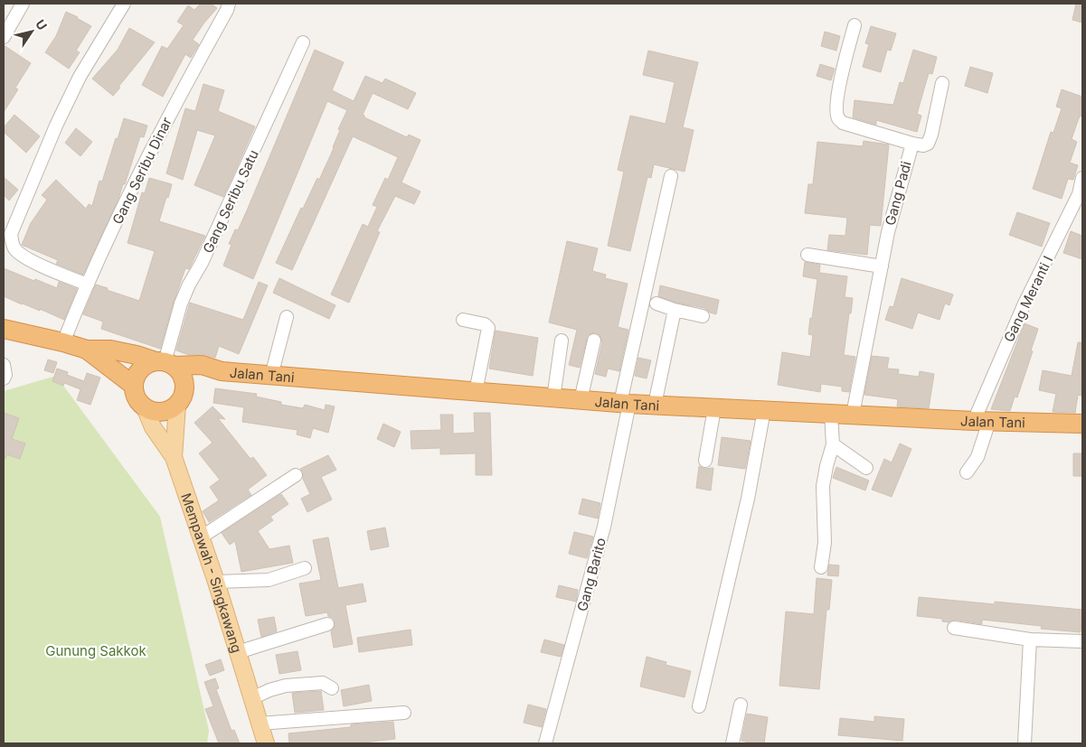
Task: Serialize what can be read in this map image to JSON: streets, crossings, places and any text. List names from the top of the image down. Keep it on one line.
{"streets":{"highway":["Jalan Tani"],"main road":["Mempawah - Singkawang"],"street":["Gang Seribu Dinar","Gang Padi","Gang Seribu Satu","Gang Meranti I","Gang Barito"]},"crossings":[["Gang Padi","Jalan Tani"],["Gang Seribu Satu","Jalan Tani"],["Gang Seribu Satu","Mempawah - Singkawang"],["Gang Meranti I","Jalan Tani"],["Jalan Tani","Mempawah - Singkawang"],["Jalan Tani","Gang Barito"]],"parks":["Gunung Sakkok"],"north":"top right"}
